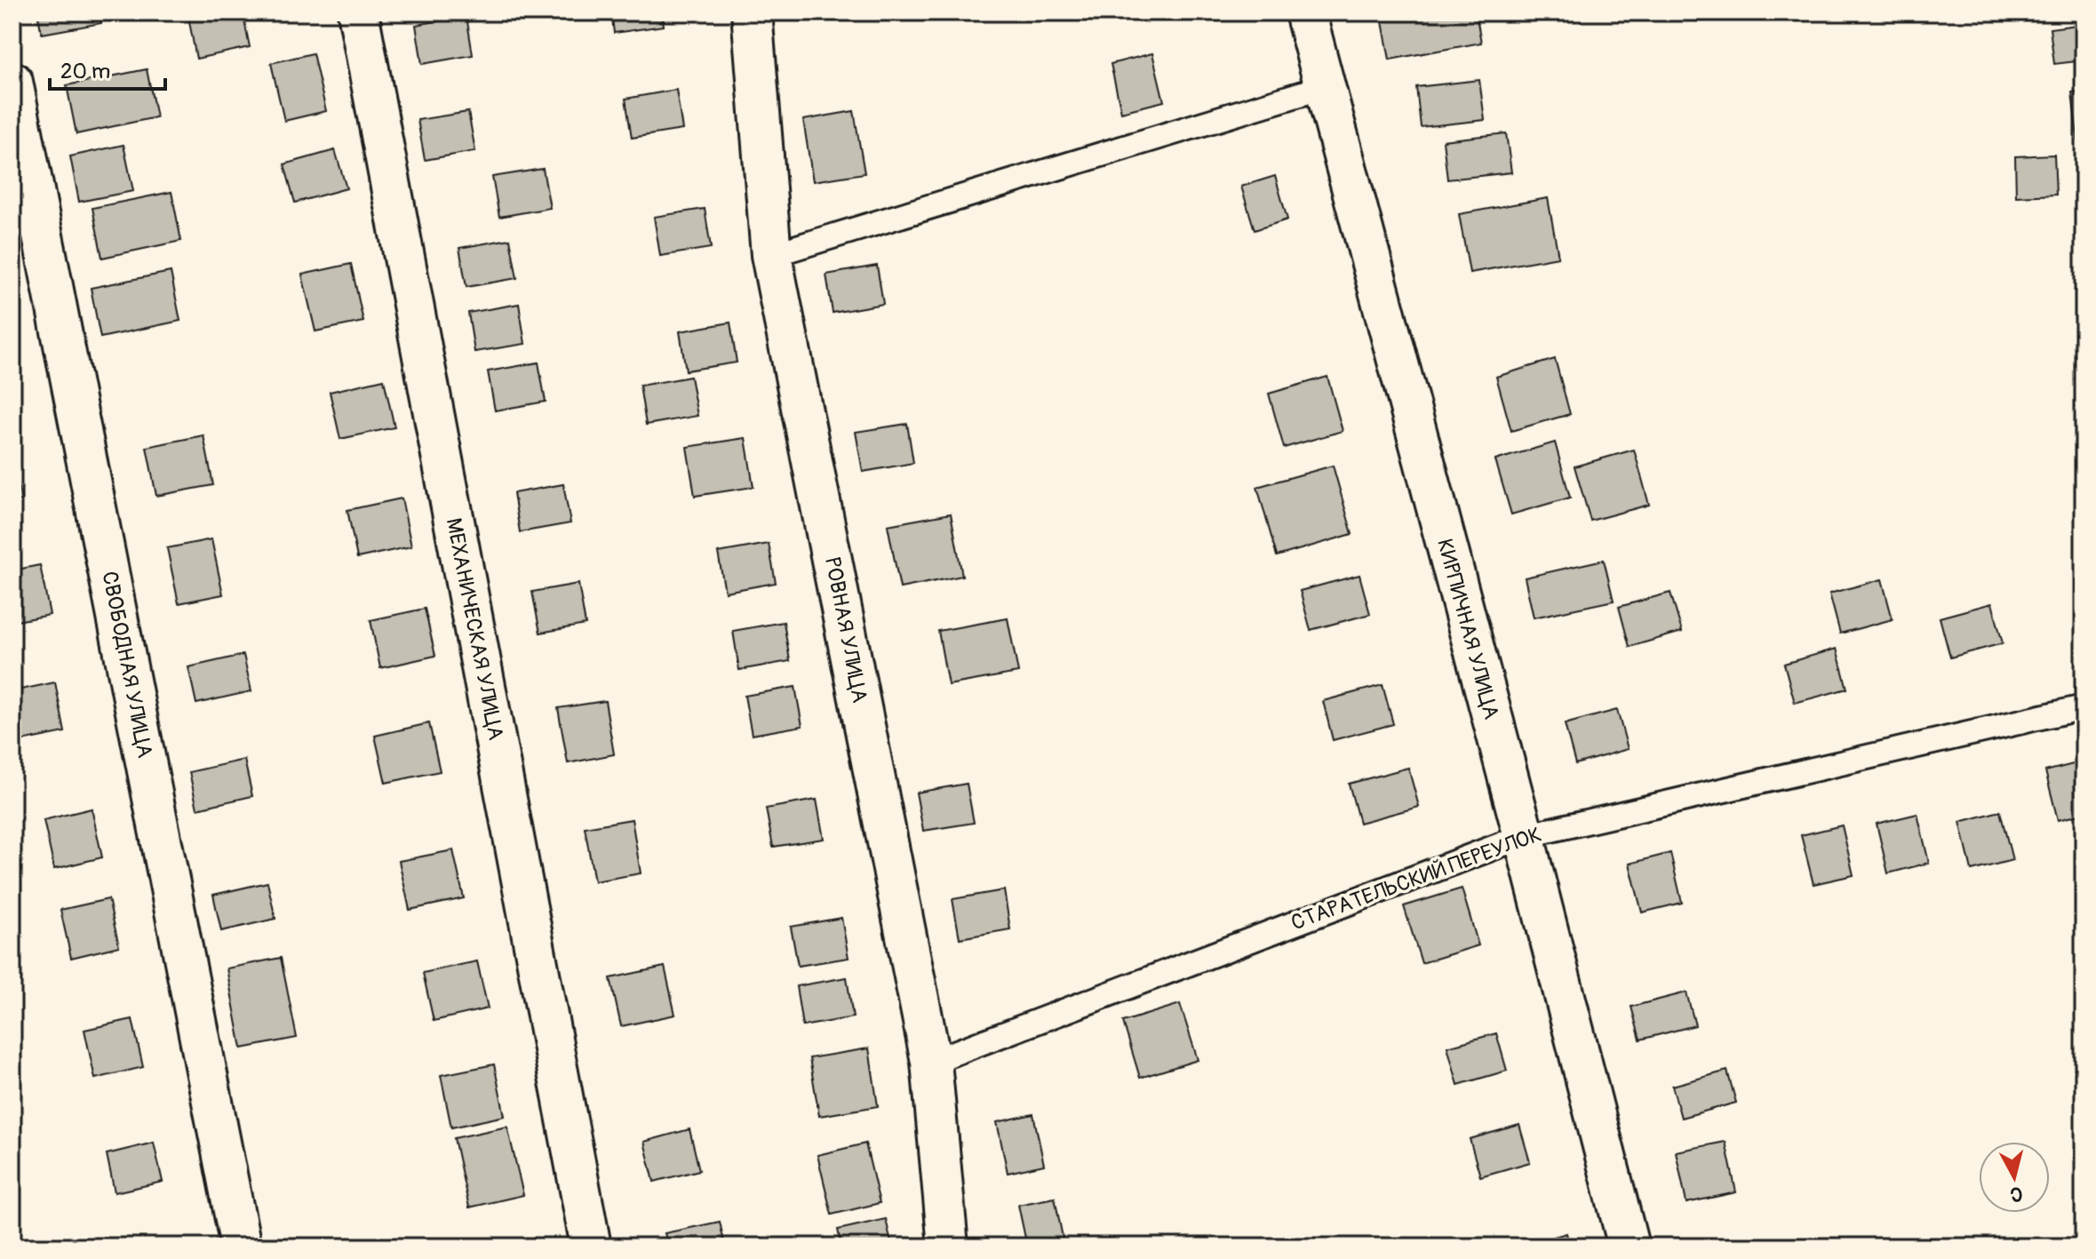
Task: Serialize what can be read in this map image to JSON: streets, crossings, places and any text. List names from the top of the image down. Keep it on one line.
{"streets":{"street":["МЕХАНИЧЕСКАЯ УЛИЦА","КИРПИЧНАЯ УЛИЦА","РОВНАЯ УЛИЦА","СВОБОДНАЯ УЛИЦА"],"lane":["СТАРАТЕЛЬСКИЙ ПЕРЕУЛОК"]},"crossings":[["КИРПИЧНАЯ УЛИЦА","СТАРАТЕЛЬСКИЙ ПЕРЕУЛОК"],["РОВНАЯ УЛИЦА","СТАРАТЕЛЬСКИЙ ПЕРЕУЛОК"]],"scale_bar":"20 m","north":"bottom"}
